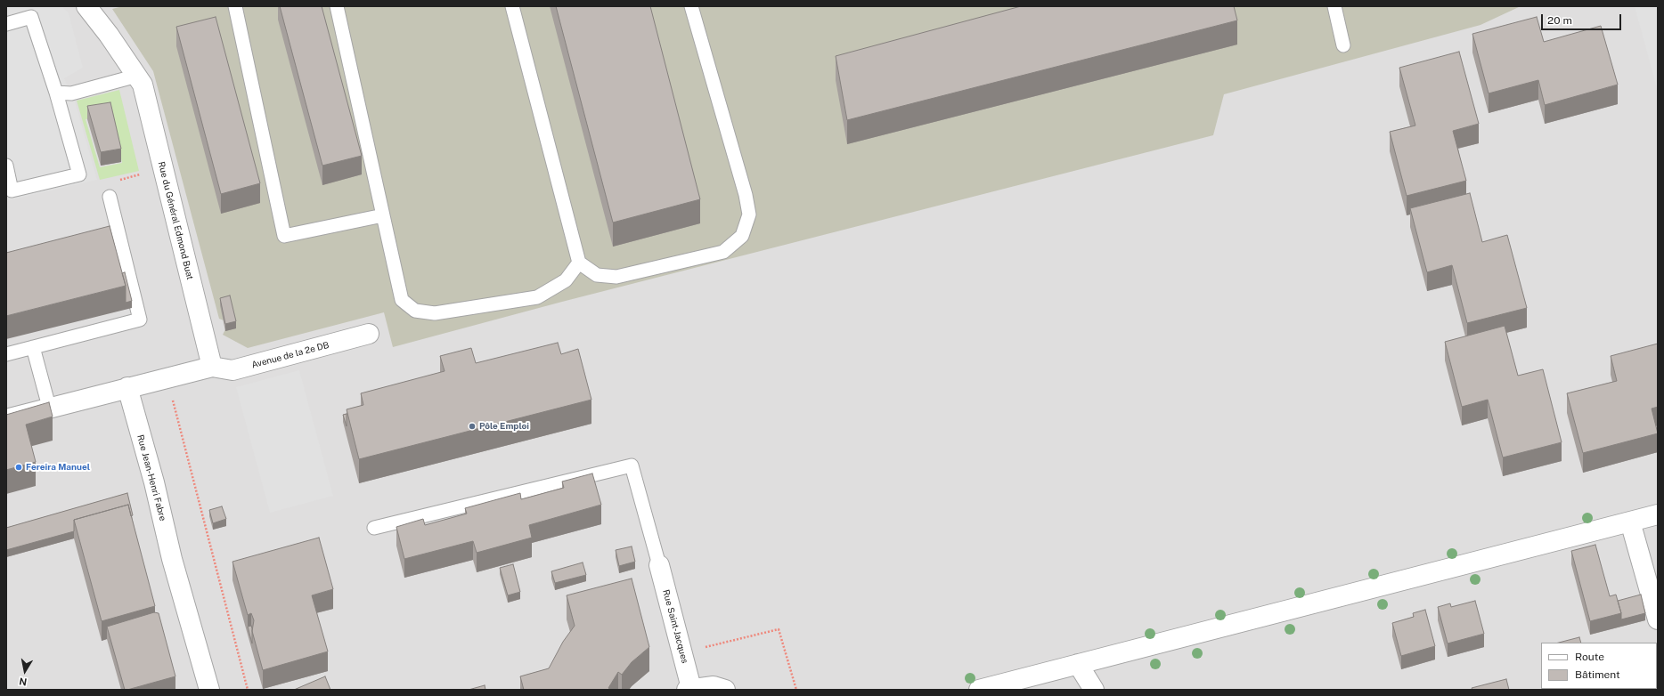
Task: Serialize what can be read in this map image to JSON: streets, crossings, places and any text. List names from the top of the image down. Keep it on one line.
{"streets":{"street":["Rue du Général Edmond Buat","Avenue de la 2e DB","Rue Jean-Henri Fabre","Rue Saint-Jacques"]},"crossings":[["Rue du Général Edmond Buat","Avenue de la 2e DB"]],"places":["Pôle Emploi","Fereira Manuel"],"legend":["Route","Bâtiment"],"scale_bar":"20 m","north":"bottom"}
